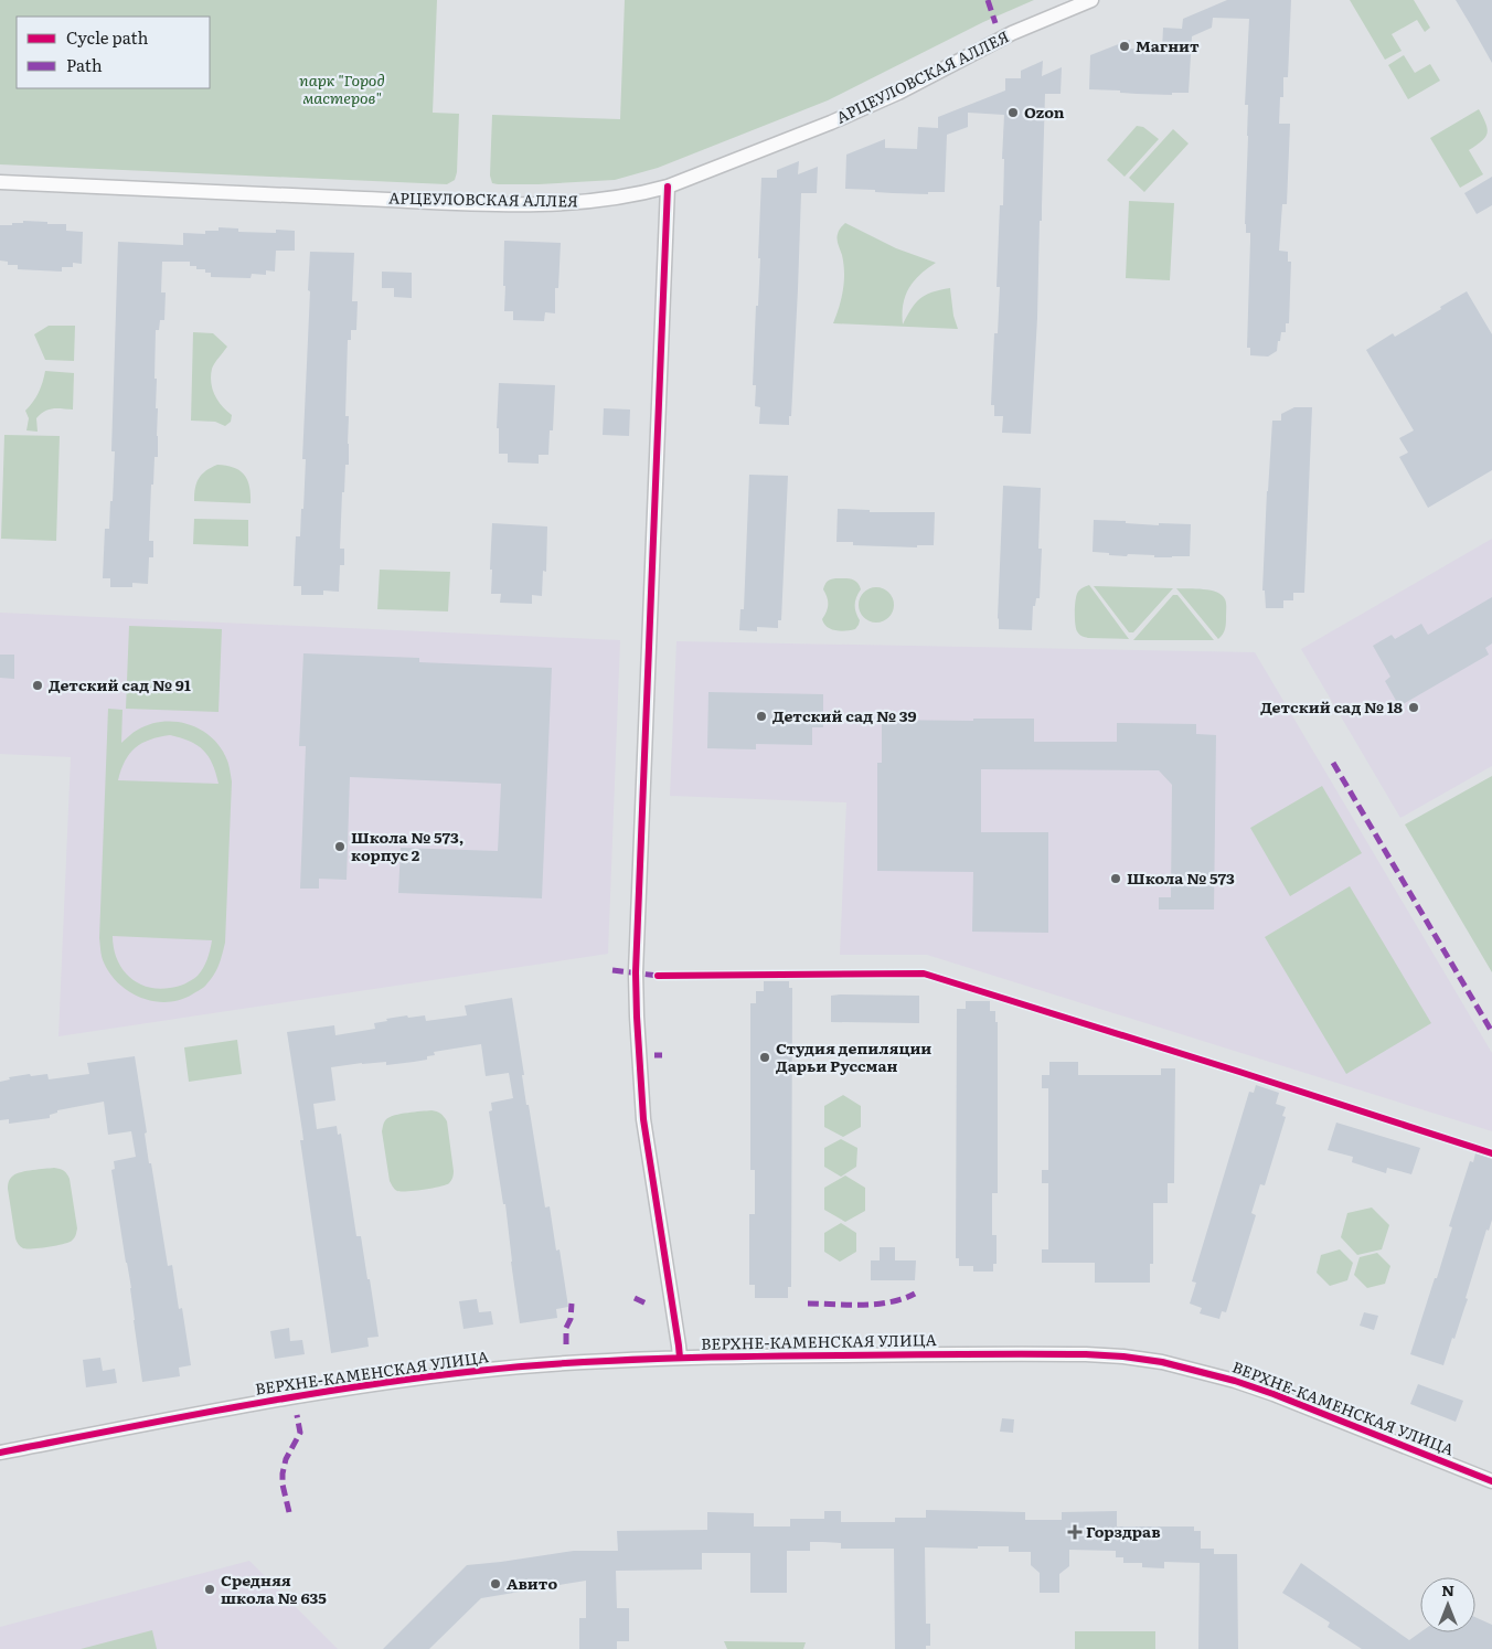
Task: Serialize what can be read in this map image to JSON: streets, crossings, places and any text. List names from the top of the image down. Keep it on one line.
{"streets":{"street":["АРЦЕУЛОВСКАЯ АЛЛЕЯ","ВЕРХНЕ-КАМЕНСКАЯ УЛИЦА"]},"parks":["парк \"Город мастеров\""],"places":{"other":["Магнит","Ozon","Детский сад № 91","Детский сад № 18","Детский сад № 39","Школа № 573, корпус 2","Школа № 573","Студия депиляции Дарьи Руссман","Авито","Средняя школа № 635"],"health":["Горздрав"]},"legend":["Cycle path","Path"],"north":"top"}
